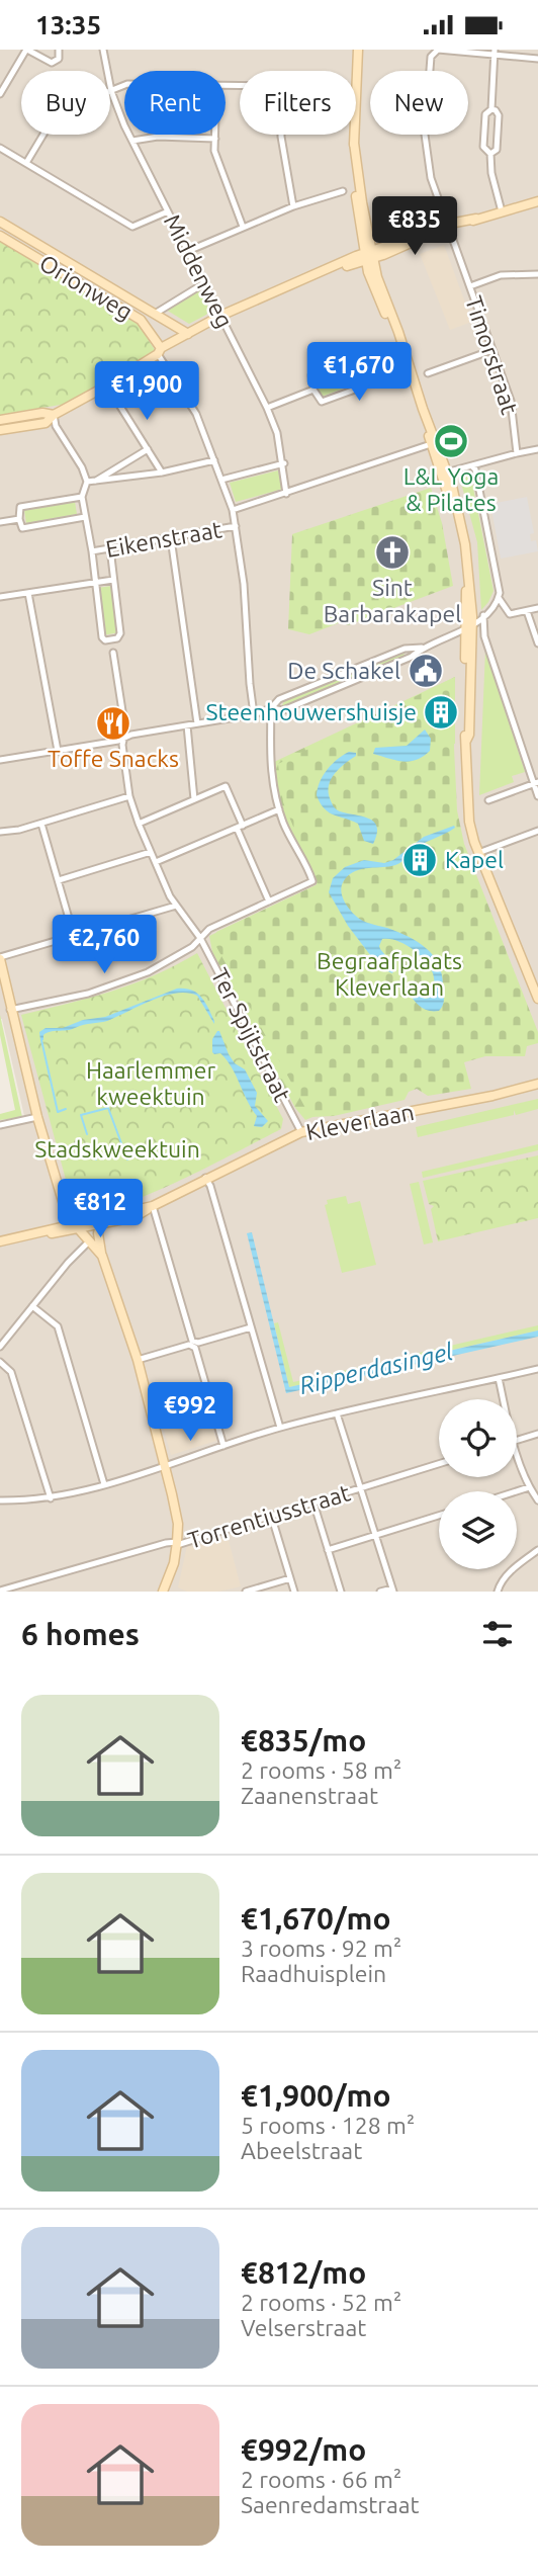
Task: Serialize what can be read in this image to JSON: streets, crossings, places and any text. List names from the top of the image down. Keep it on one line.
{"streets":{"street":["Middenweg","Orionweg","Timorstraat","Eikenstraat","Ter Spijtstraat","Kleverlaan","Torrentiusstraat"]},"crossings":[["Middenweg","Orionweg"],["Ter Spijtstraat","Kleverlaan"]],"water":["Ripperdasingel"],"parks":["Begraafplaats Kleverlaan","Haarlemmer kweektuin","Stadskweektuin"],"places":{"sports":["L&L Yoga & Pilates"],"church":["Sint Barbarakapel"],"public building":["De Schakel"],"building":["Steenhouwershuisje","Kapel"],"restaurant":["Toffe Snacks"]},"page":{"status":"13:35","chip":["Buy","Rent","Filters","New"],"price":["€835","€1,670","€1,900","€2,760","€812","€992"],"heading":"6 homes","list":[{"name":"€835/mo","note":"2 rooms · 58 m² · Zaanenstraat"},{"name":"€1,670/mo","note":"3 rooms · 92 m² · Raadhuisplein"},{"name":"€1,900/mo","note":"5 rooms · 128 m² · Abeelstraat"},{"name":"€812/mo","note":"2 rooms · 52 m² · Velserstraat"},{"name":"€992/mo","note":"2 rooms · 66 m² · Saenredamstraat"}]}}
